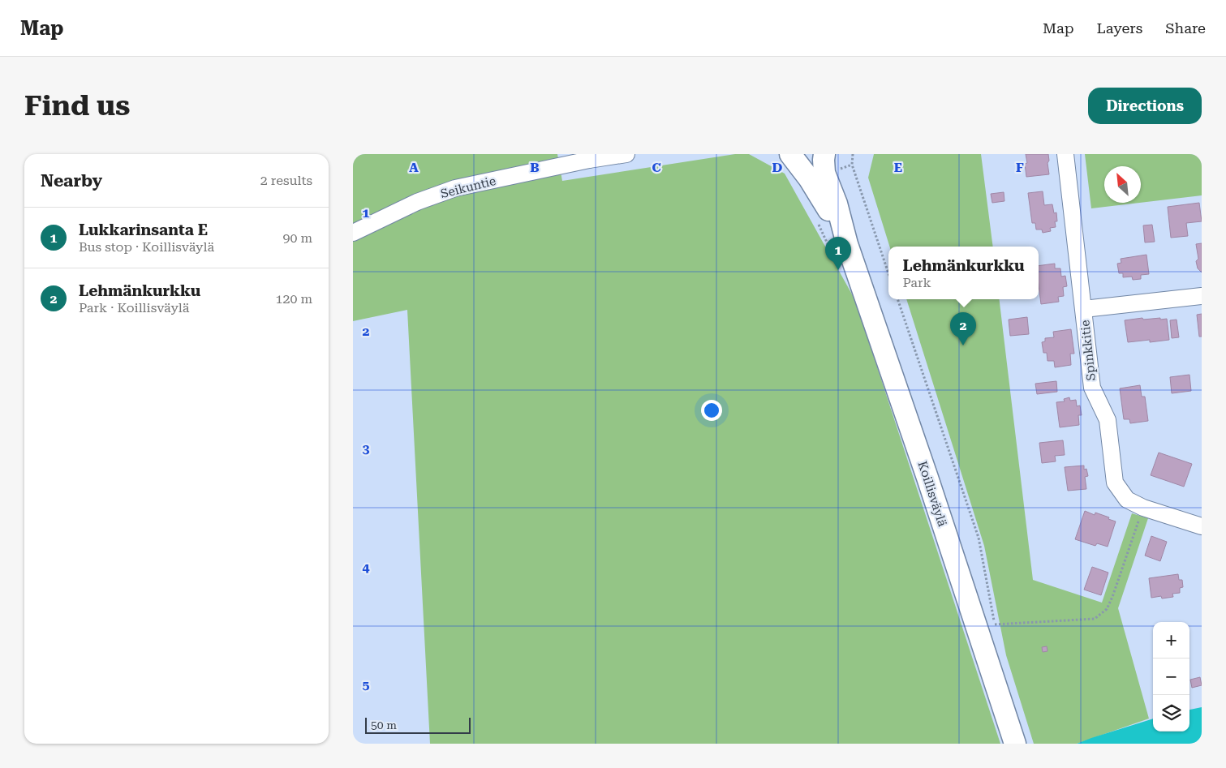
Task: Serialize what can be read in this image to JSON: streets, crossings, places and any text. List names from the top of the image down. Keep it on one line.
{"streets":{"main road":["Koillisväylä"],"street":["Seikuntie","Spinkkitie"]},"scale_bar":"50 m","north":"top left","page":{"header":"Map","nav":["Map","Layers","Share"],"buttons":"Directions","title":"Find us","heading":["Nearby","2 results"],"list":[{"mark":"1","name":"Lukkarinsanta E","note":"Bus stop · Koillisväylä","value":"90 m"},{"mark":"2","name":"Lehmänkurkku","note":"Park · Koillisväylä","value":"120 m"}],"pins":["1","2"],"popup":["Lehmänkurkku","Park"],"map_buttons":["+","−"],"scale":"50 m"},"grid":{"columns":["A","B","C","D","E","F"],"rows":["1","2","3","4","5"]}}
